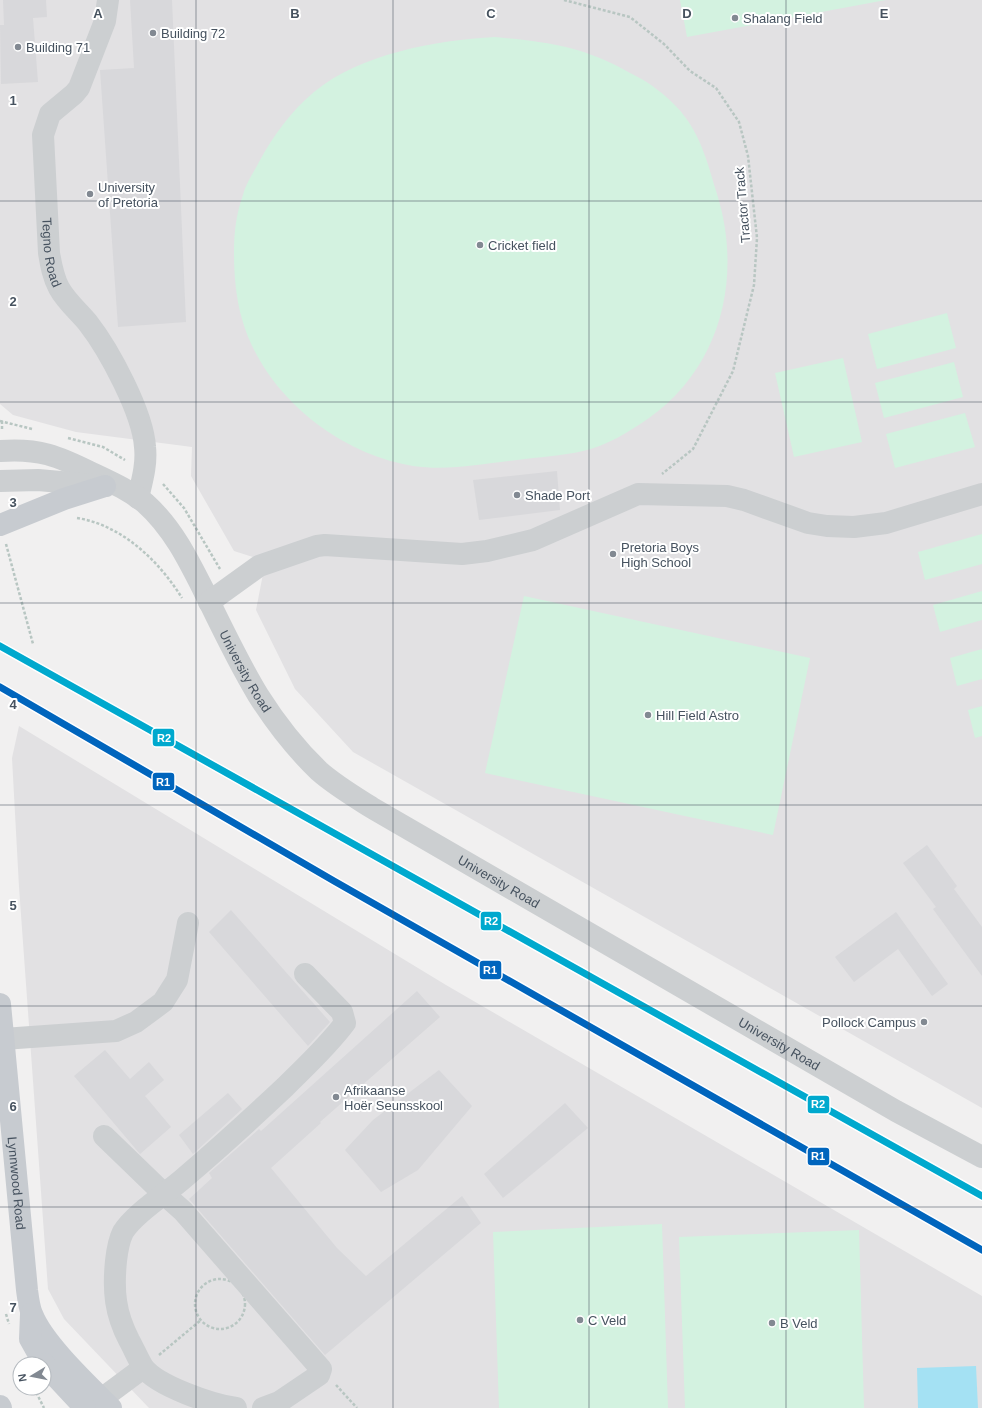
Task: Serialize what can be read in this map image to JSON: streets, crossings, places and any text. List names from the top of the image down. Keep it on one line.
{"streets":{"main road":["Lynnwood Road"],"street":["Tegno Road","University Road"],"path":["Tractor Track"]},"crossings":[["Tegno Road","University Road"]],"places":["Shalang Field","Building 72","Building 71","University of Pretoria","Cricket field","Shade Port","Pretoria Boys High School","Hill Field Astro","Pollock Campus","Afrikaanse Hoër Seunsskool","C Veld","B Veld"],"lines":["transit line R2","transit line R1"],"north":"left","grid":{"columns":["A","B","C","D","E"],"rows":["1","2","3","4","5","6","7"]}}
